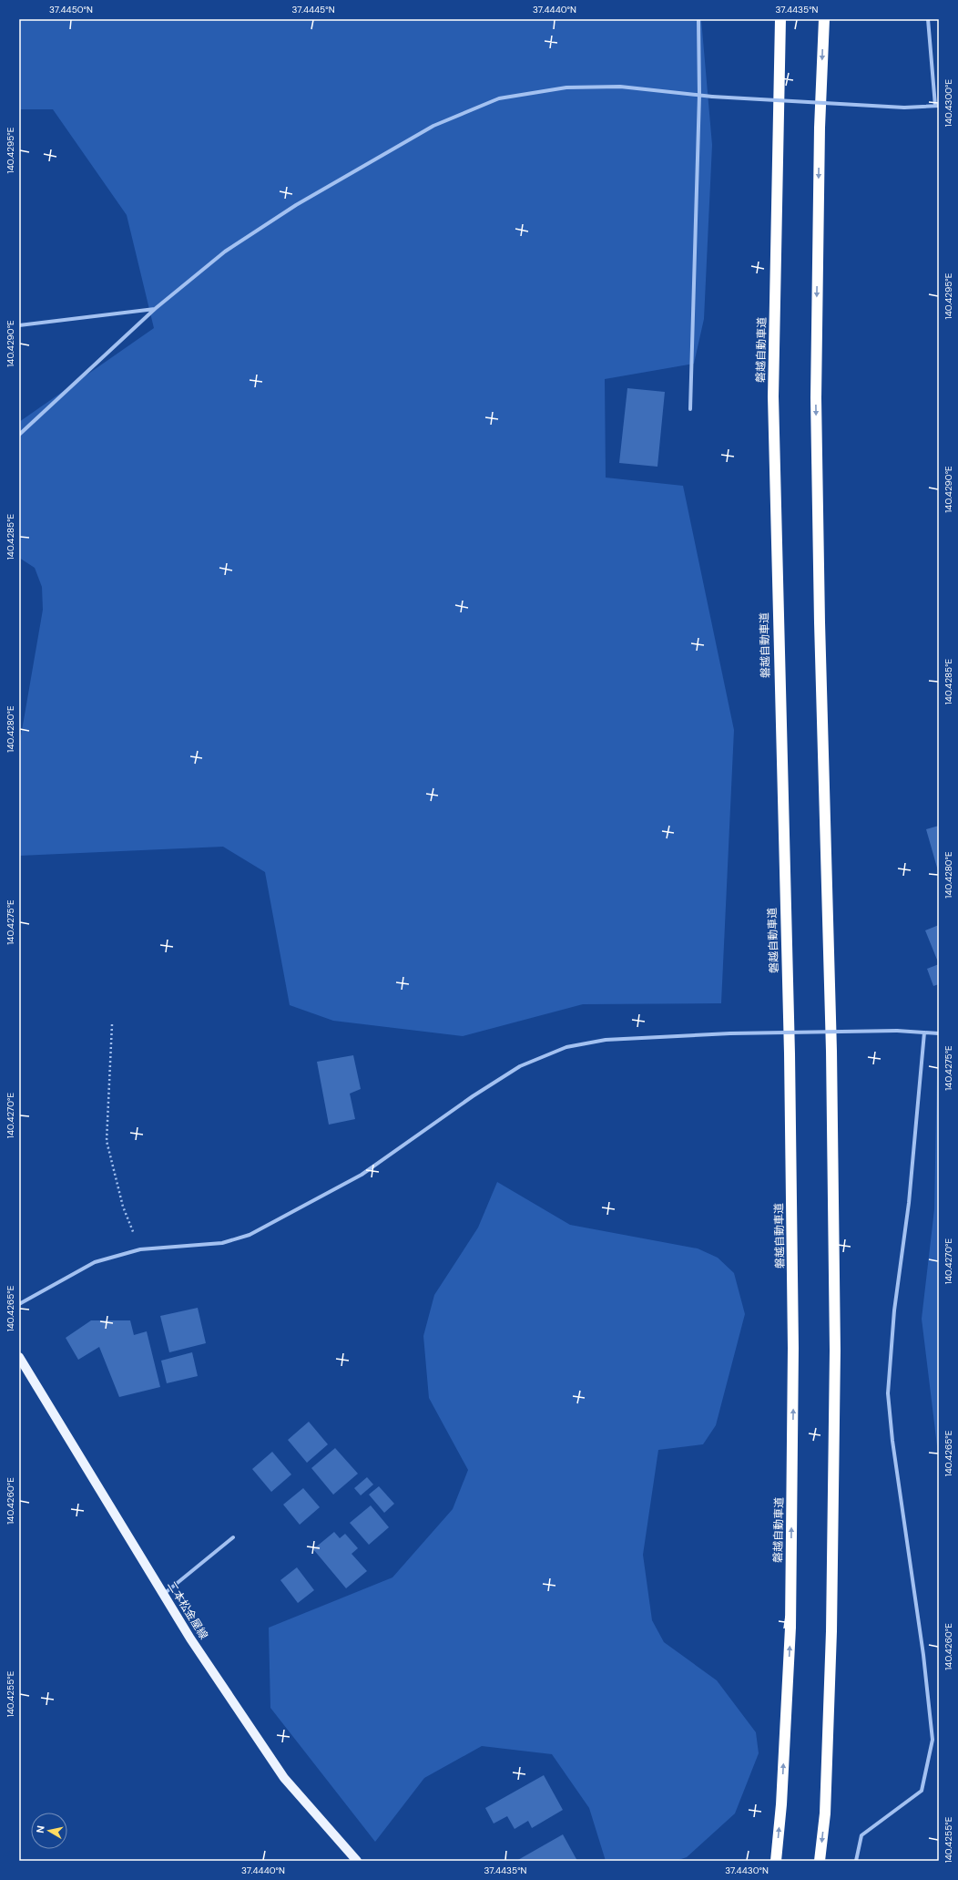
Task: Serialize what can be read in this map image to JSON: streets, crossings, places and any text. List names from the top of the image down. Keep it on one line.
{"streets":{"highway":["磐越自動車道"],"main road":["二本松金屋線"]},"north":"left","coordinates":["37.4450°N","37.4445°N","37.4440°N","37.4435°N","140.4300°E","140.4295°E","140.4290°E","140.4285°E","140.4280°E","140.4275°E","140.4270°E","140.4265°E","140.4260°E","140.4255°E","37.4430°N"]}
